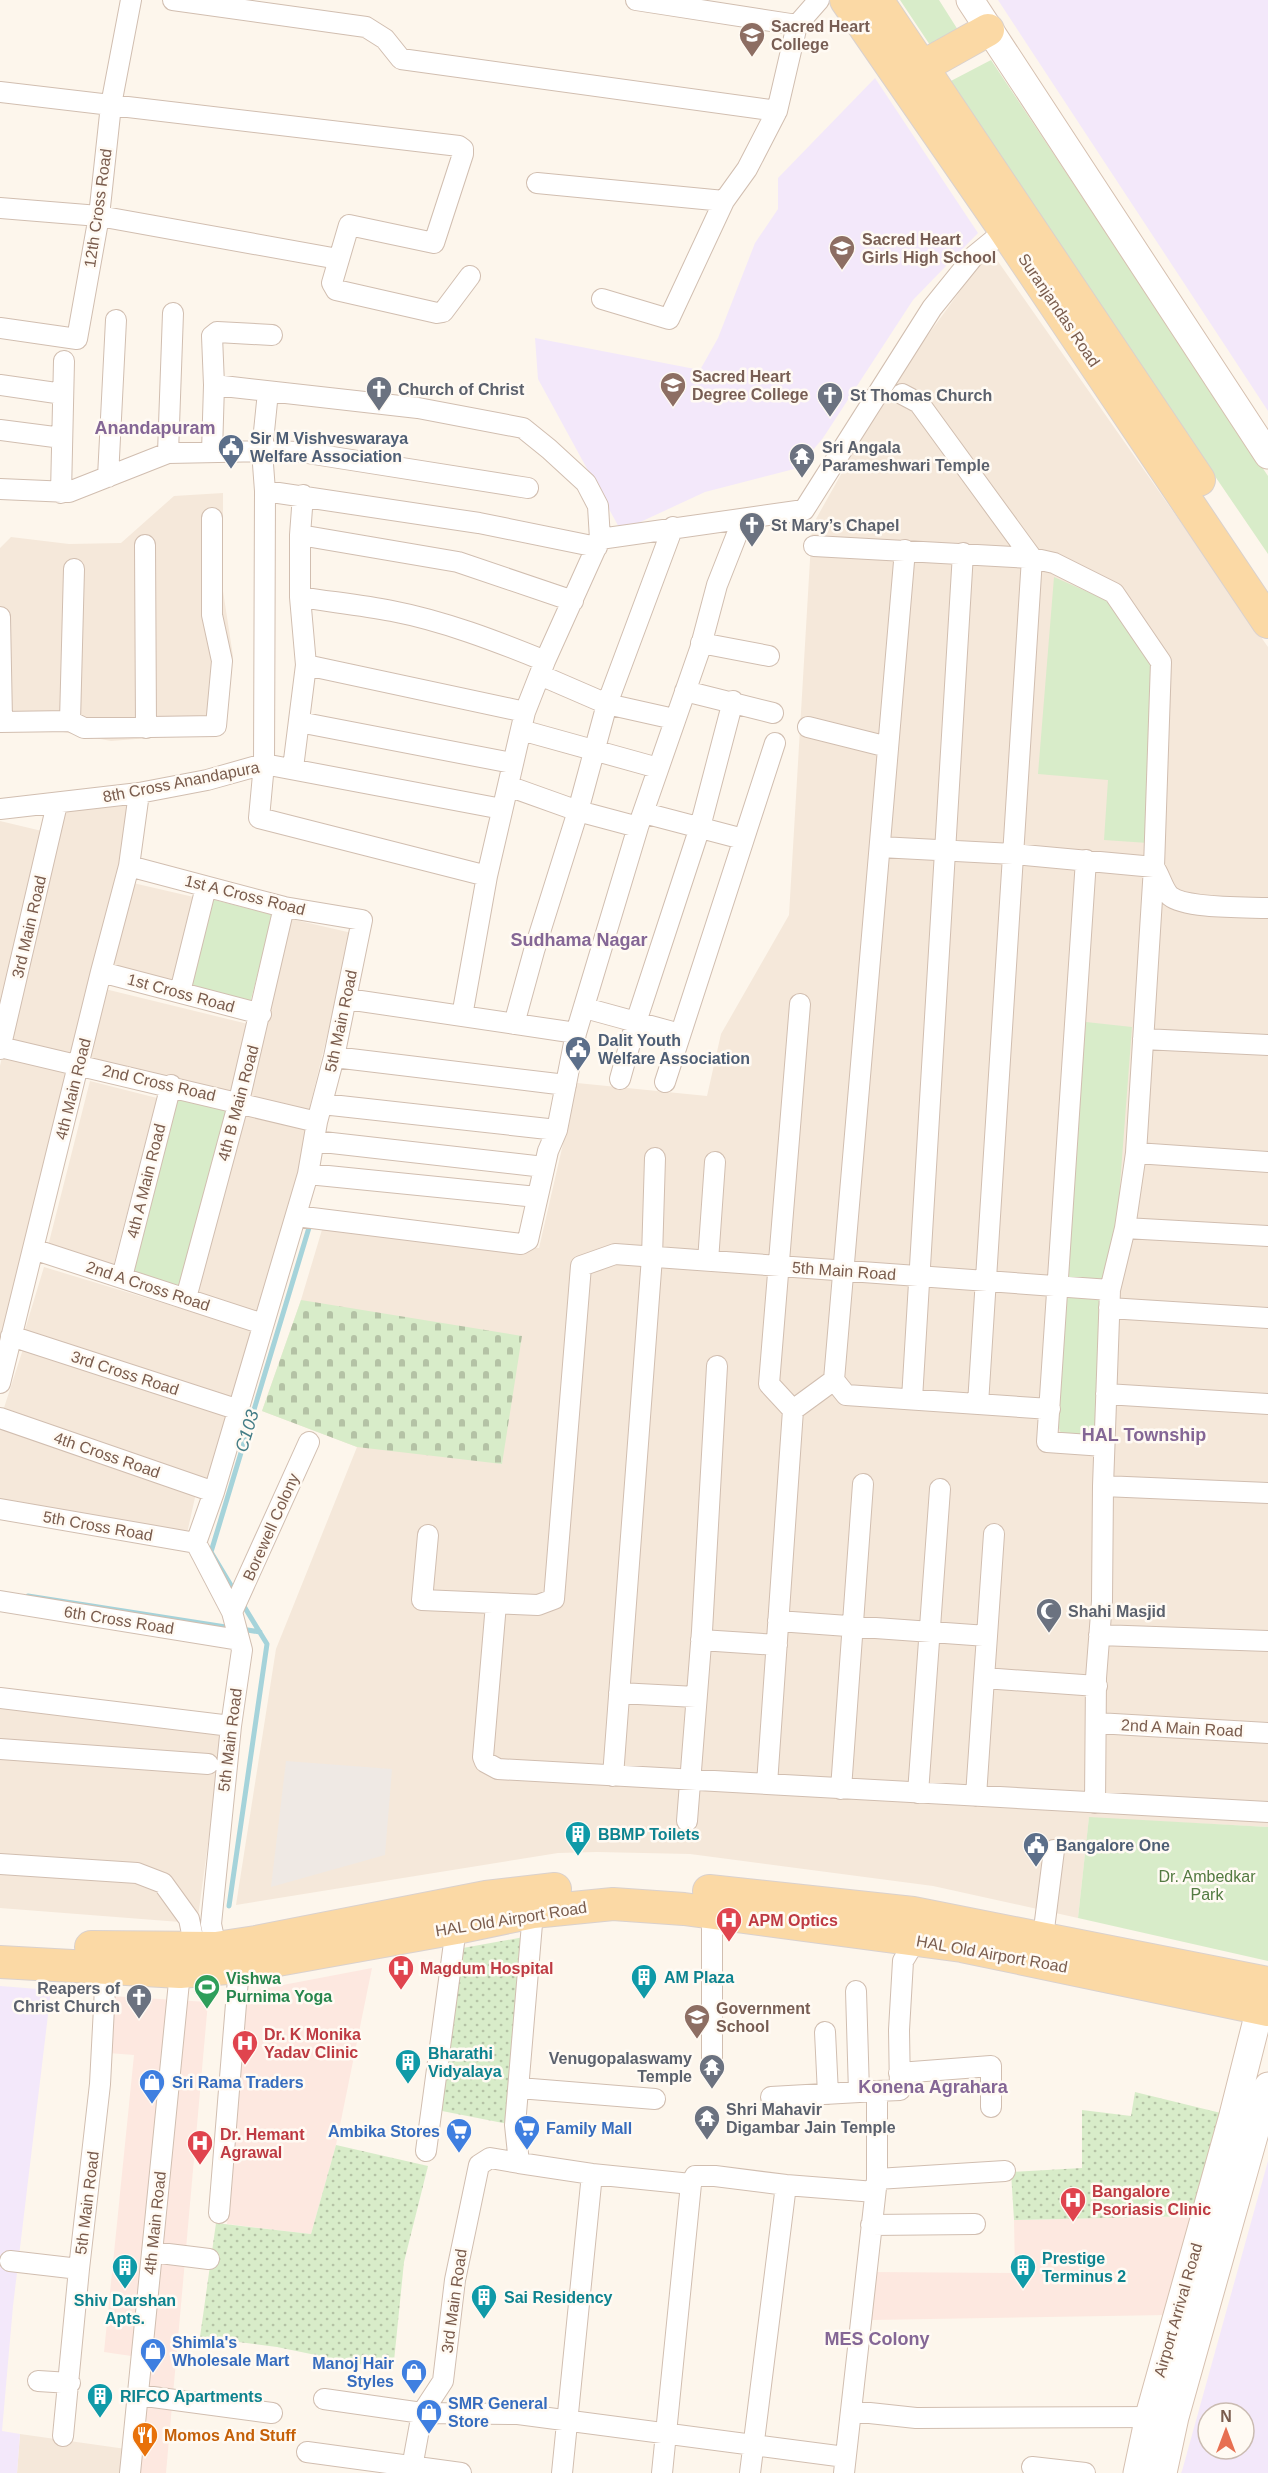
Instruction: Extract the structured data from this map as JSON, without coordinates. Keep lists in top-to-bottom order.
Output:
{
  "streets": {
    "main road": ["Suranjandas Road", "HAL Old Airport Road"],
    "street": [
      "12th Cross Road",
      "8th Cross Anandapura",
      "1st A Cross Road",
      "3rd Main Road",
      "1st Cross Road",
      "5th Main Road",
      "2nd Cross Road",
      "4th Main Road",
      "4th B Main Road",
      "4th A Main Road",
      "2nd A Cross Road",
      "3rd Cross Road",
      "4th Cross Road",
      "5th Cross Road",
      "Borewell Colony",
      "6th Cross Road",
      "2nd A Main Road",
      "Airport Arrival Road"
    ]
  },
  "crossings": [
    ["8th Cross Anandapura", "3rd Main Road"],
    ["8th Cross Anandapura", "4th Main Road"],
    ["1st A Cross Road", "5th Main Road"],
    ["1st A Cross Road", "4th Main Road"],
    ["1st A Cross Road", "4th B Main Road"],
    ["3rd Main Road", "2nd Cross Road"],
    ["1st Cross Road", "4th Main Road"],
    ["1st Cross Road", "4th B Main Road"],
    ["5th Main Road", "2nd Cross Road"],
    ["5th Main Road", "4th Main Road"],
    ["5th Main Road", "2nd A Cross Road"],
    ["5th Main Road", "3rd Cross Road"],
    ["5th Main Road", "4th Cross Road"],
    ["5th Main Road", "5th Cross Road"],
    ["5th Main Road", "Borewell Colony"],
    ["5th Main Road", "6th Cross Road"],
    ["5th Main Road", "HAL Old Airport Road"],
    ["2nd Cross Road", "4th Main Road"],
    ["2nd Cross Road", "4th B Main Road"],
    ["2nd Cross Road", "4th A Main Road"],
    ["4th Main Road", "2nd A Cross Road"],
    ["4th Main Road", "3rd Cross Road"],
    ["4th Main Road", "HAL Old Airport Road"],
    ["4th B Main Road", "2nd A Cross Road"],
    ["4th A Main Road", "2nd A Cross Road"],
    ["HAL Old Airport Road", "Airport Arrival Road"]
  ],
  "districts": [
    "Anandapuram",
    "Sudhama Nagar",
    "HAL Township",
    "Konena Agrahara",
    "MES Colony"
  ],
  "water": ["C103"],
  "parks": ["Dr. Ambedkar Park"],
  "places": {
    "school or university": [
      "Sacred Heart College",
      "Sacred Heart Girls High School",
      "Sacred Heart Degree College",
      "Government School"
    ],
    "church": [
      "Church of Christ",
      "St Thomas Church",
      "St Mary’s Chapel",
      "Reapers of Christ Church"
    ],
    "public building": ["Sir M Vishveswaraya Welfare Association", "Dalit Youth Welfare Association", "Bangalore One"],
    "temple": ["Sri Angala Parameshwari Temple", "Venugopalaswamy Temple", "Shri Mahavir Digambar Jain Temple"],
    "mosque": ["Shahi Masjid"],
    "building": [
      "BBMP Toilets",
      "AM Plaza",
      "Bharathi Vidyalaya",
      "Shiv Darshan Apts.",
      "Prestige Terminus 2",
      "Sai Residency",
      "RIFCO Apartments"
    ],
    "hospital": [
      "APM Optics",
      "Magdum Hospital",
      "Dr. K Monika Yadav Clinic",
      "Dr. Hemant Agrawal",
      "Bangalore Psoriasis Clinic"
    ],
    "sports": ["Vishwa Purnima Yoga"],
    "shop": [
      "Sri Rama Traders",
      "Shimla's Wholesale Mart",
      "Manoj Hair Styles",
      "SMR General Store"
    ],
    "supermarket": ["Family Mall", "Ambika Stores"],
    "restaurant": ["Momos And Stuff"]
  },
  "north": "top"
}
